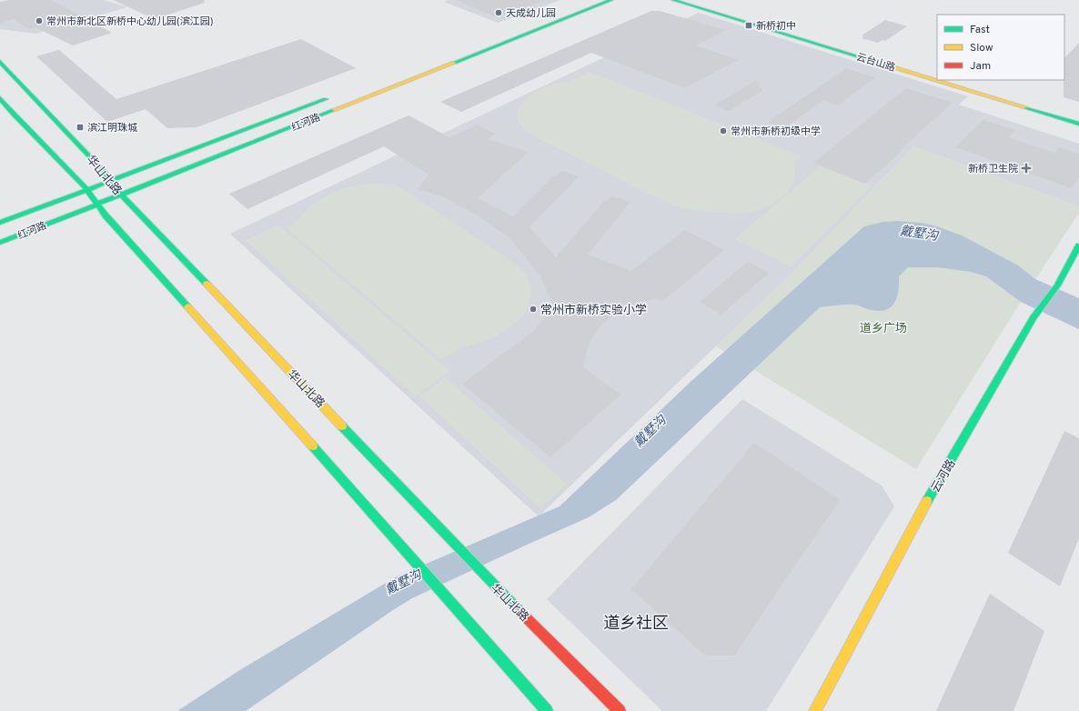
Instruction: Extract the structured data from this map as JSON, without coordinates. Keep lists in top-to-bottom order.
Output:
{
  "streets": {
    "street": [
      "云台山路",
      "红河路",
      "华山北路",
      "云河路"
    ]
  },
  "crossings": [
    ["红河路", "华山北路"]
  ],
  "districts": ["道乡社区"],
  "water": ["戴墅沟"],
  "parks": ["道乡广场"],
  "places": {
    "other": [
      "天成幼儿园",
      "常州市新北区新桥中心幼儿园(滨江园)",
      "常州市新桥初级中学",
      "常州市新桥实验小学"
    ],
    "transit": ["新桥初中", "滨江明珠城"],
    "health": ["新桥卫生院"]
  },
  "legend": ["Fast", "Slow", "Jam"]
}
